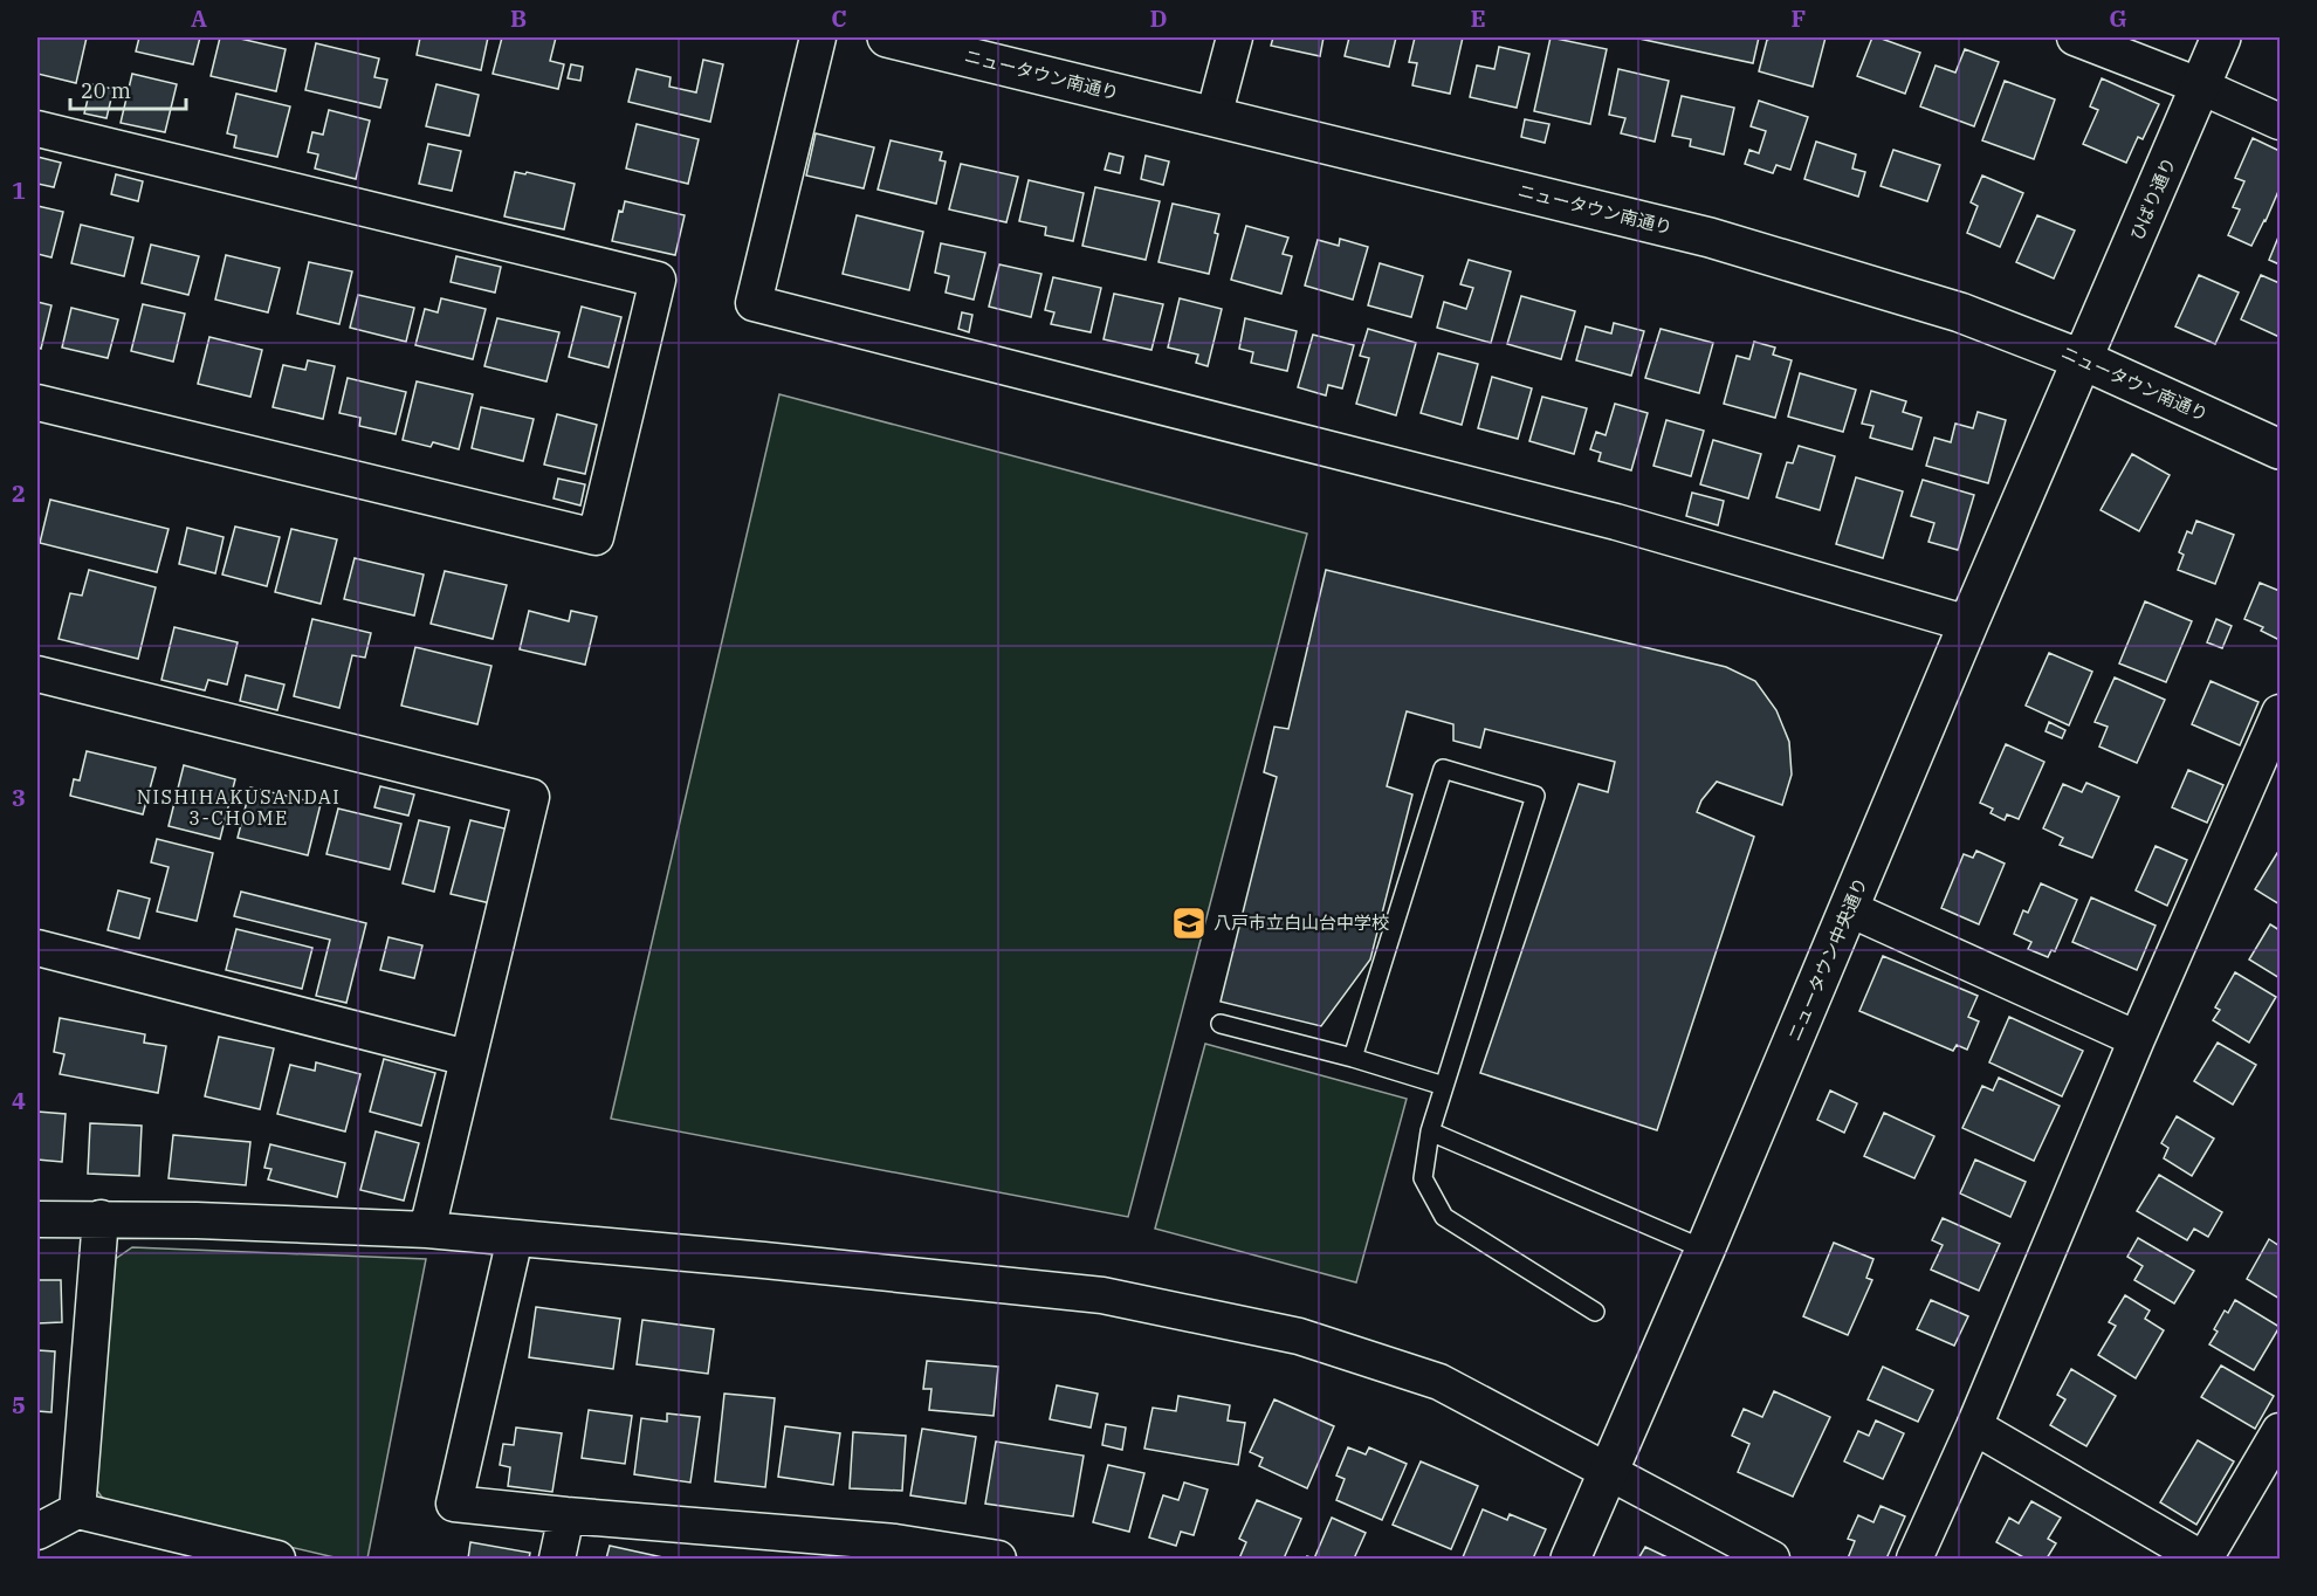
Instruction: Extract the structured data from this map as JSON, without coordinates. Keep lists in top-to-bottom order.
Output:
{
  "streets": {
    "street": ["ニュータウン南通り", "ひばり通り", "ニュータウン中央通り"]
  },
  "crossings": [
    ["ニュータウン南通り", "ひばり通り"],
    ["ニュータウン南通り", "ニュータウン中央通り"],
    ["ひばり通り", "ニュータウン中央通り"]
  ],
  "districts": ["NISHIHAKUSANDAI 3-CHOME"],
  "places": {
    "school or university": ["八戸市立白山台中学校"]
  },
  "scale_bar": "20 m",
  "grid": {
    "columns": [
      "A",
      "B",
      "C",
      "D",
      "E",
      "F",
      "G"
    ],
    "rows": [
      "1",
      "2",
      "3",
      "4",
      "5"
    ]
  }
}
